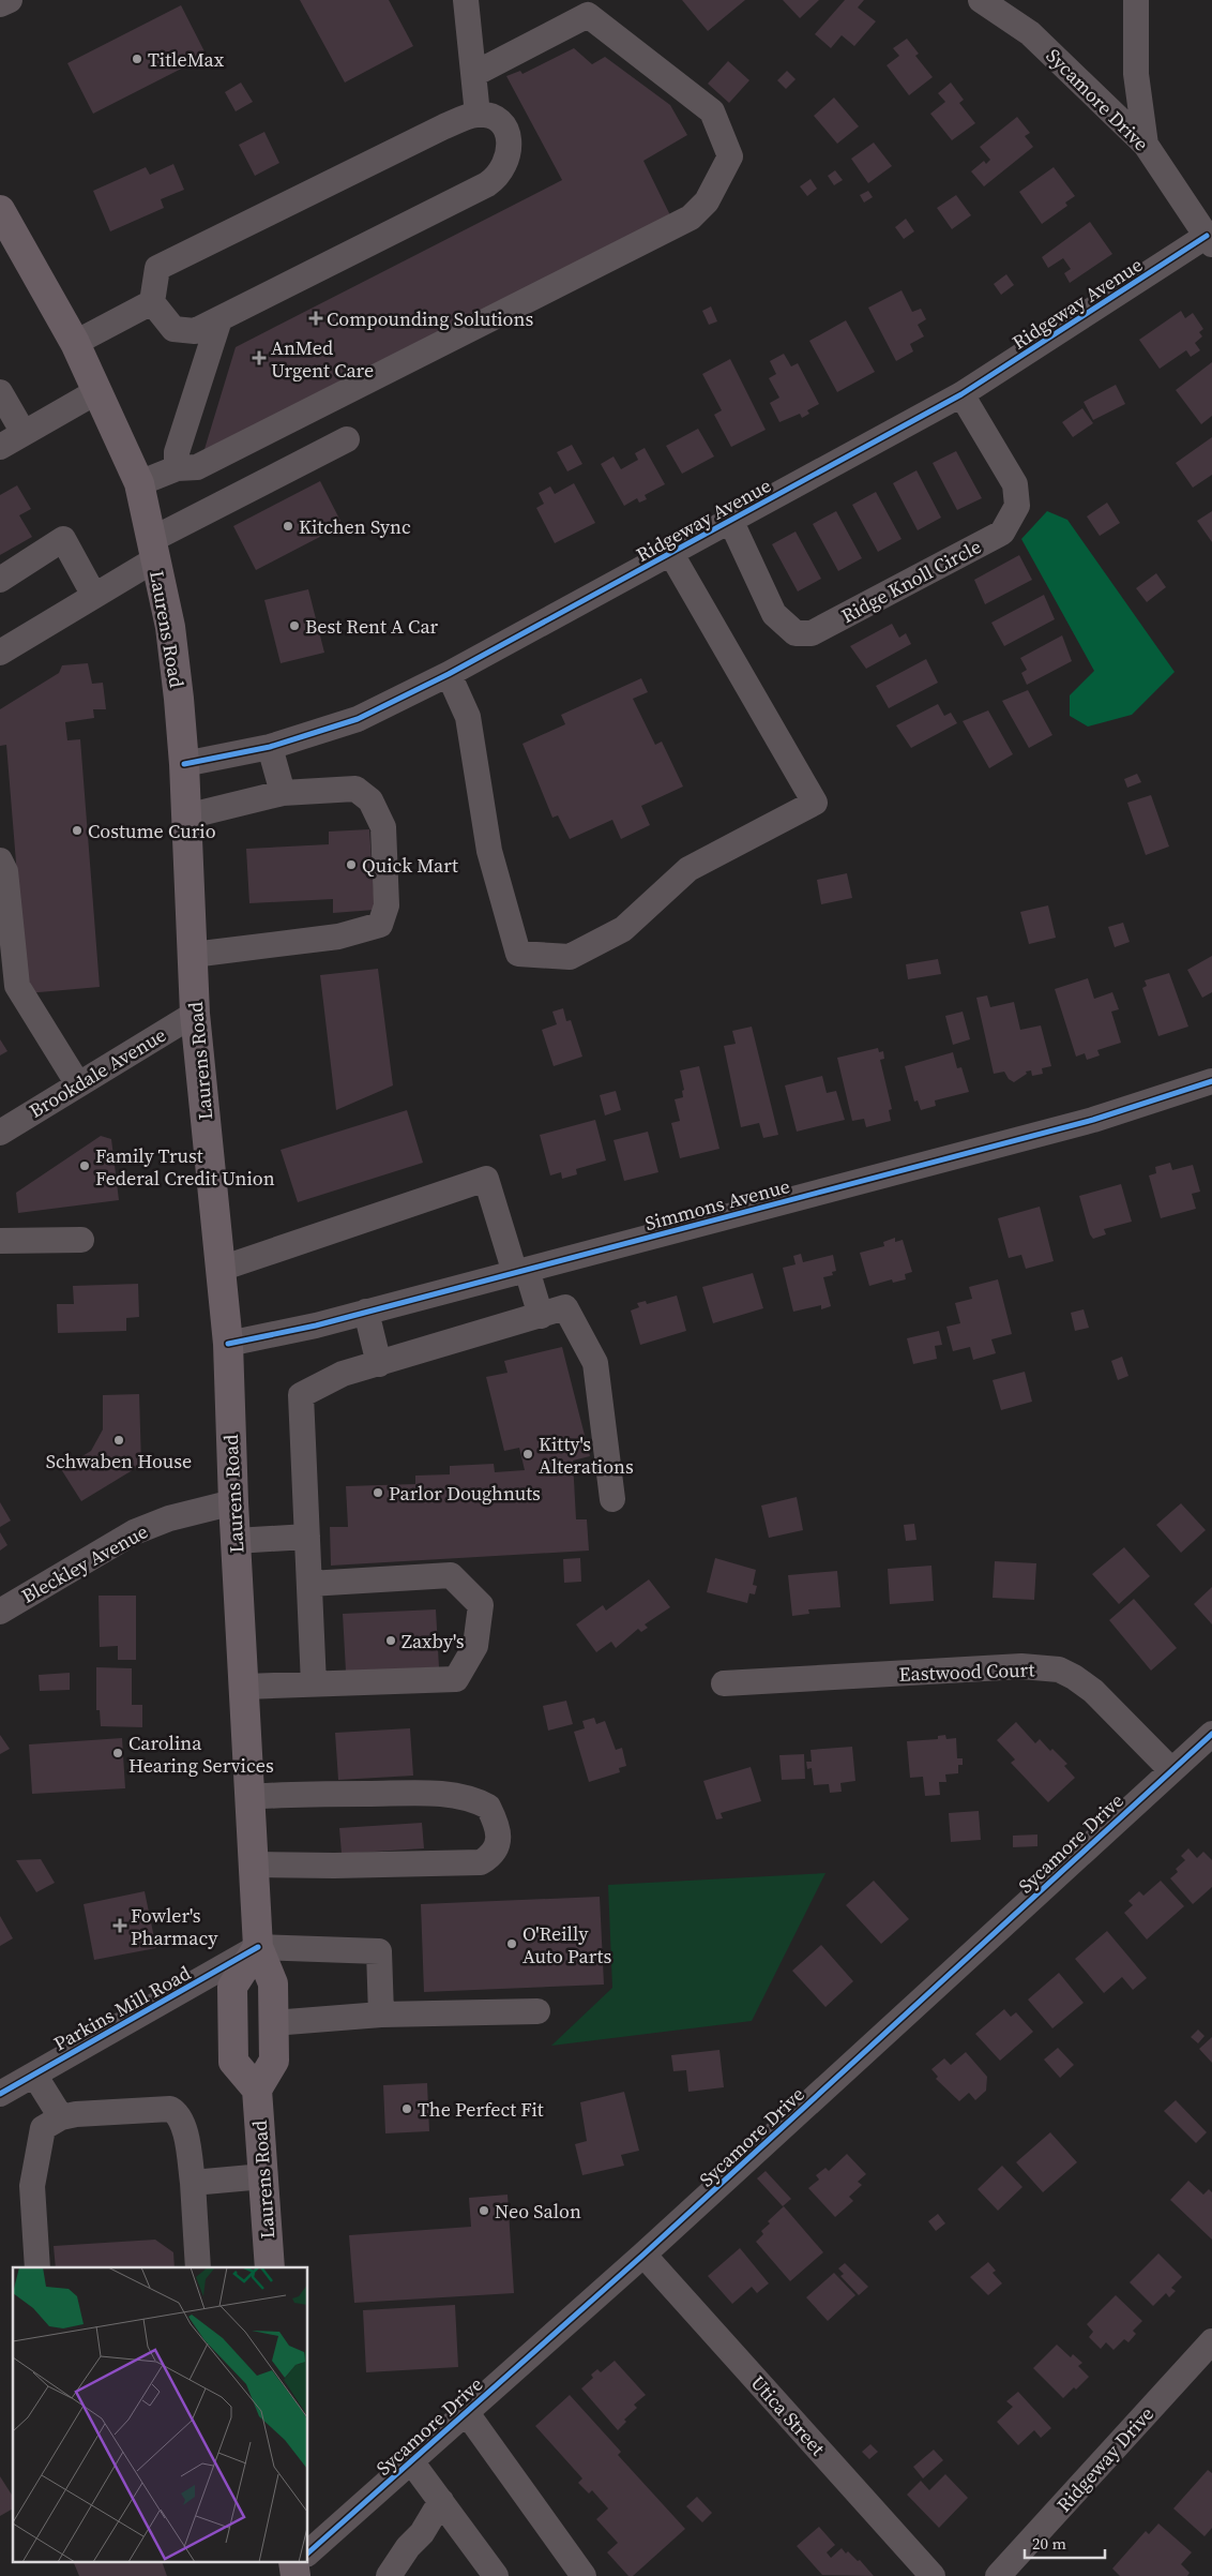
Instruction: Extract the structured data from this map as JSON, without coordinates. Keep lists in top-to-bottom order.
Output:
{
  "streets": {
    "main road": ["Laurens Road"],
    "street": [
      "Sycamore Drive",
      "Ridgeway Avenue",
      "Ridge Knoll Circle",
      "Brookdale Avenue",
      "Simmons Avenue",
      "Bleckley Avenue",
      "Eastwood Court",
      "Parkins Mill Road",
      "Utica Street",
      "Ridgeway Drive"
    ]
  },
  "crossings": [
    ["Sycamore Drive", "Ridgeway Avenue"],
    ["Sycamore Drive", "Eastwood Court"],
    ["Sycamore Drive", "Utica Street"],
    ["Ridgeway Avenue", "Ridge Knoll Circle"],
    ["Ridgeway Avenue", "Laurens Road"],
    ["Laurens Road", "Brookdale Avenue"],
    ["Laurens Road", "Simmons Avenue"],
    ["Laurens Road", "Bleckley Avenue"],
    ["Laurens Road", "Parkins Mill Road"]
  ],
  "places": {
    "other": [
      "TitleMax",
      "Kitchen Sync",
      "Best Rent A Car",
      "Costume Curio",
      "Quick Mart",
      "Family Trust Federal Credit Union",
      "Schwaben House",
      "Kitty's Alterations",
      "Parlor Doughnuts",
      "Zaxby's",
      "Carolina Hearing Services",
      "O'Reilly Auto Parts",
      "The Perfect Fit",
      "Neo Salon"
    ],
    "health": ["Compounding Solutions", "AnMed Urgent Care", "Fowler's Pharmacy"]
  },
  "scale_bar": "20 m"
}
